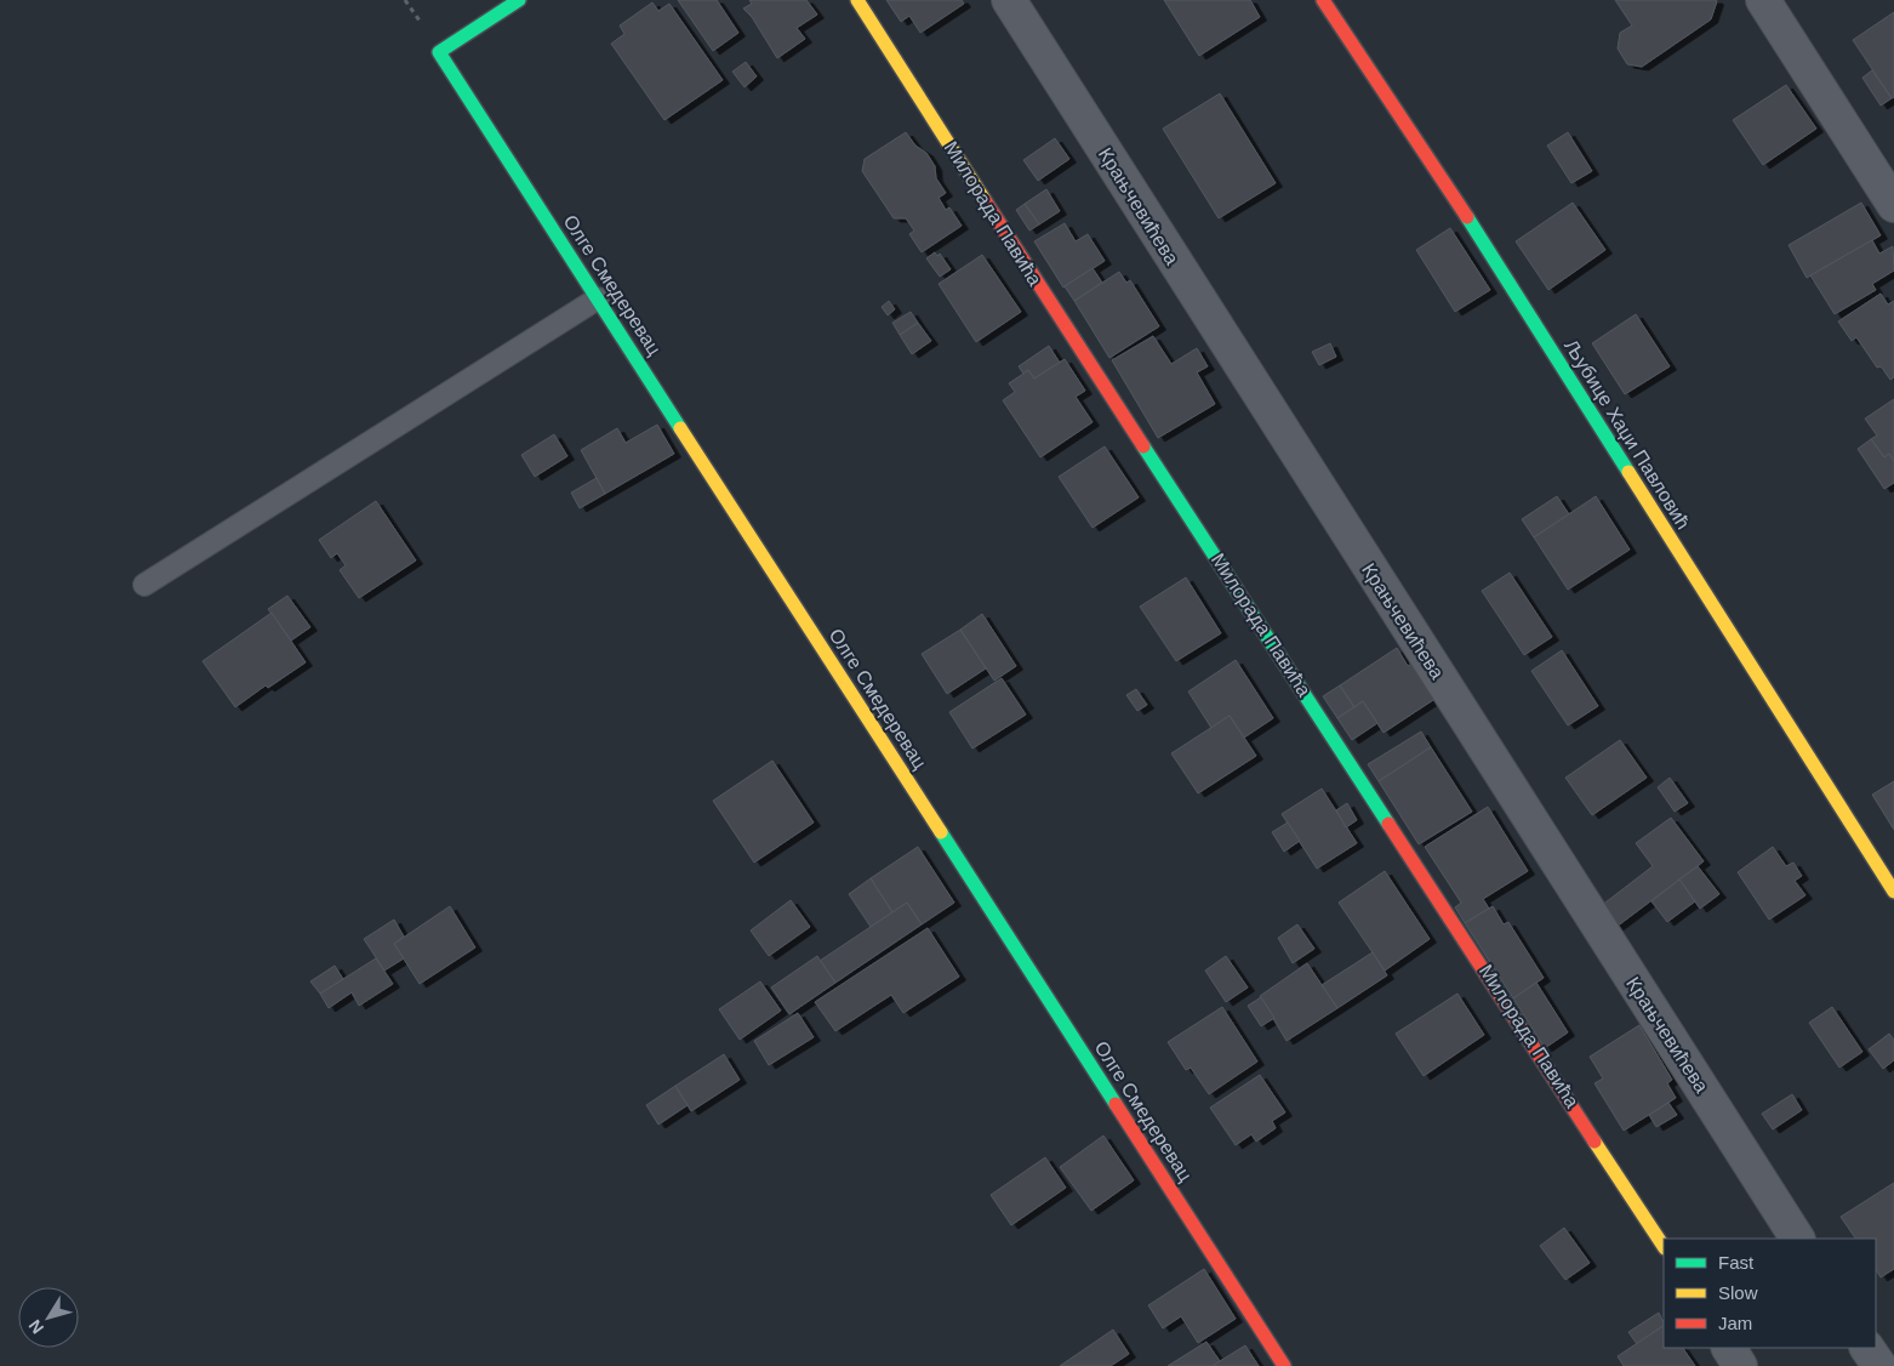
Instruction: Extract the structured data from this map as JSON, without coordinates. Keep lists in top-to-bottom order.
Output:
{
  "streets": {
    "street": [
      "Крањчевићева",
      "Милорада Павића",
      "Олге Смедеревац",
      "Љубице Хаџи Павловић"
    ]
  },
  "legend": ["Fast", "Slow", "Jam"],
  "north": "bottom left"
}
